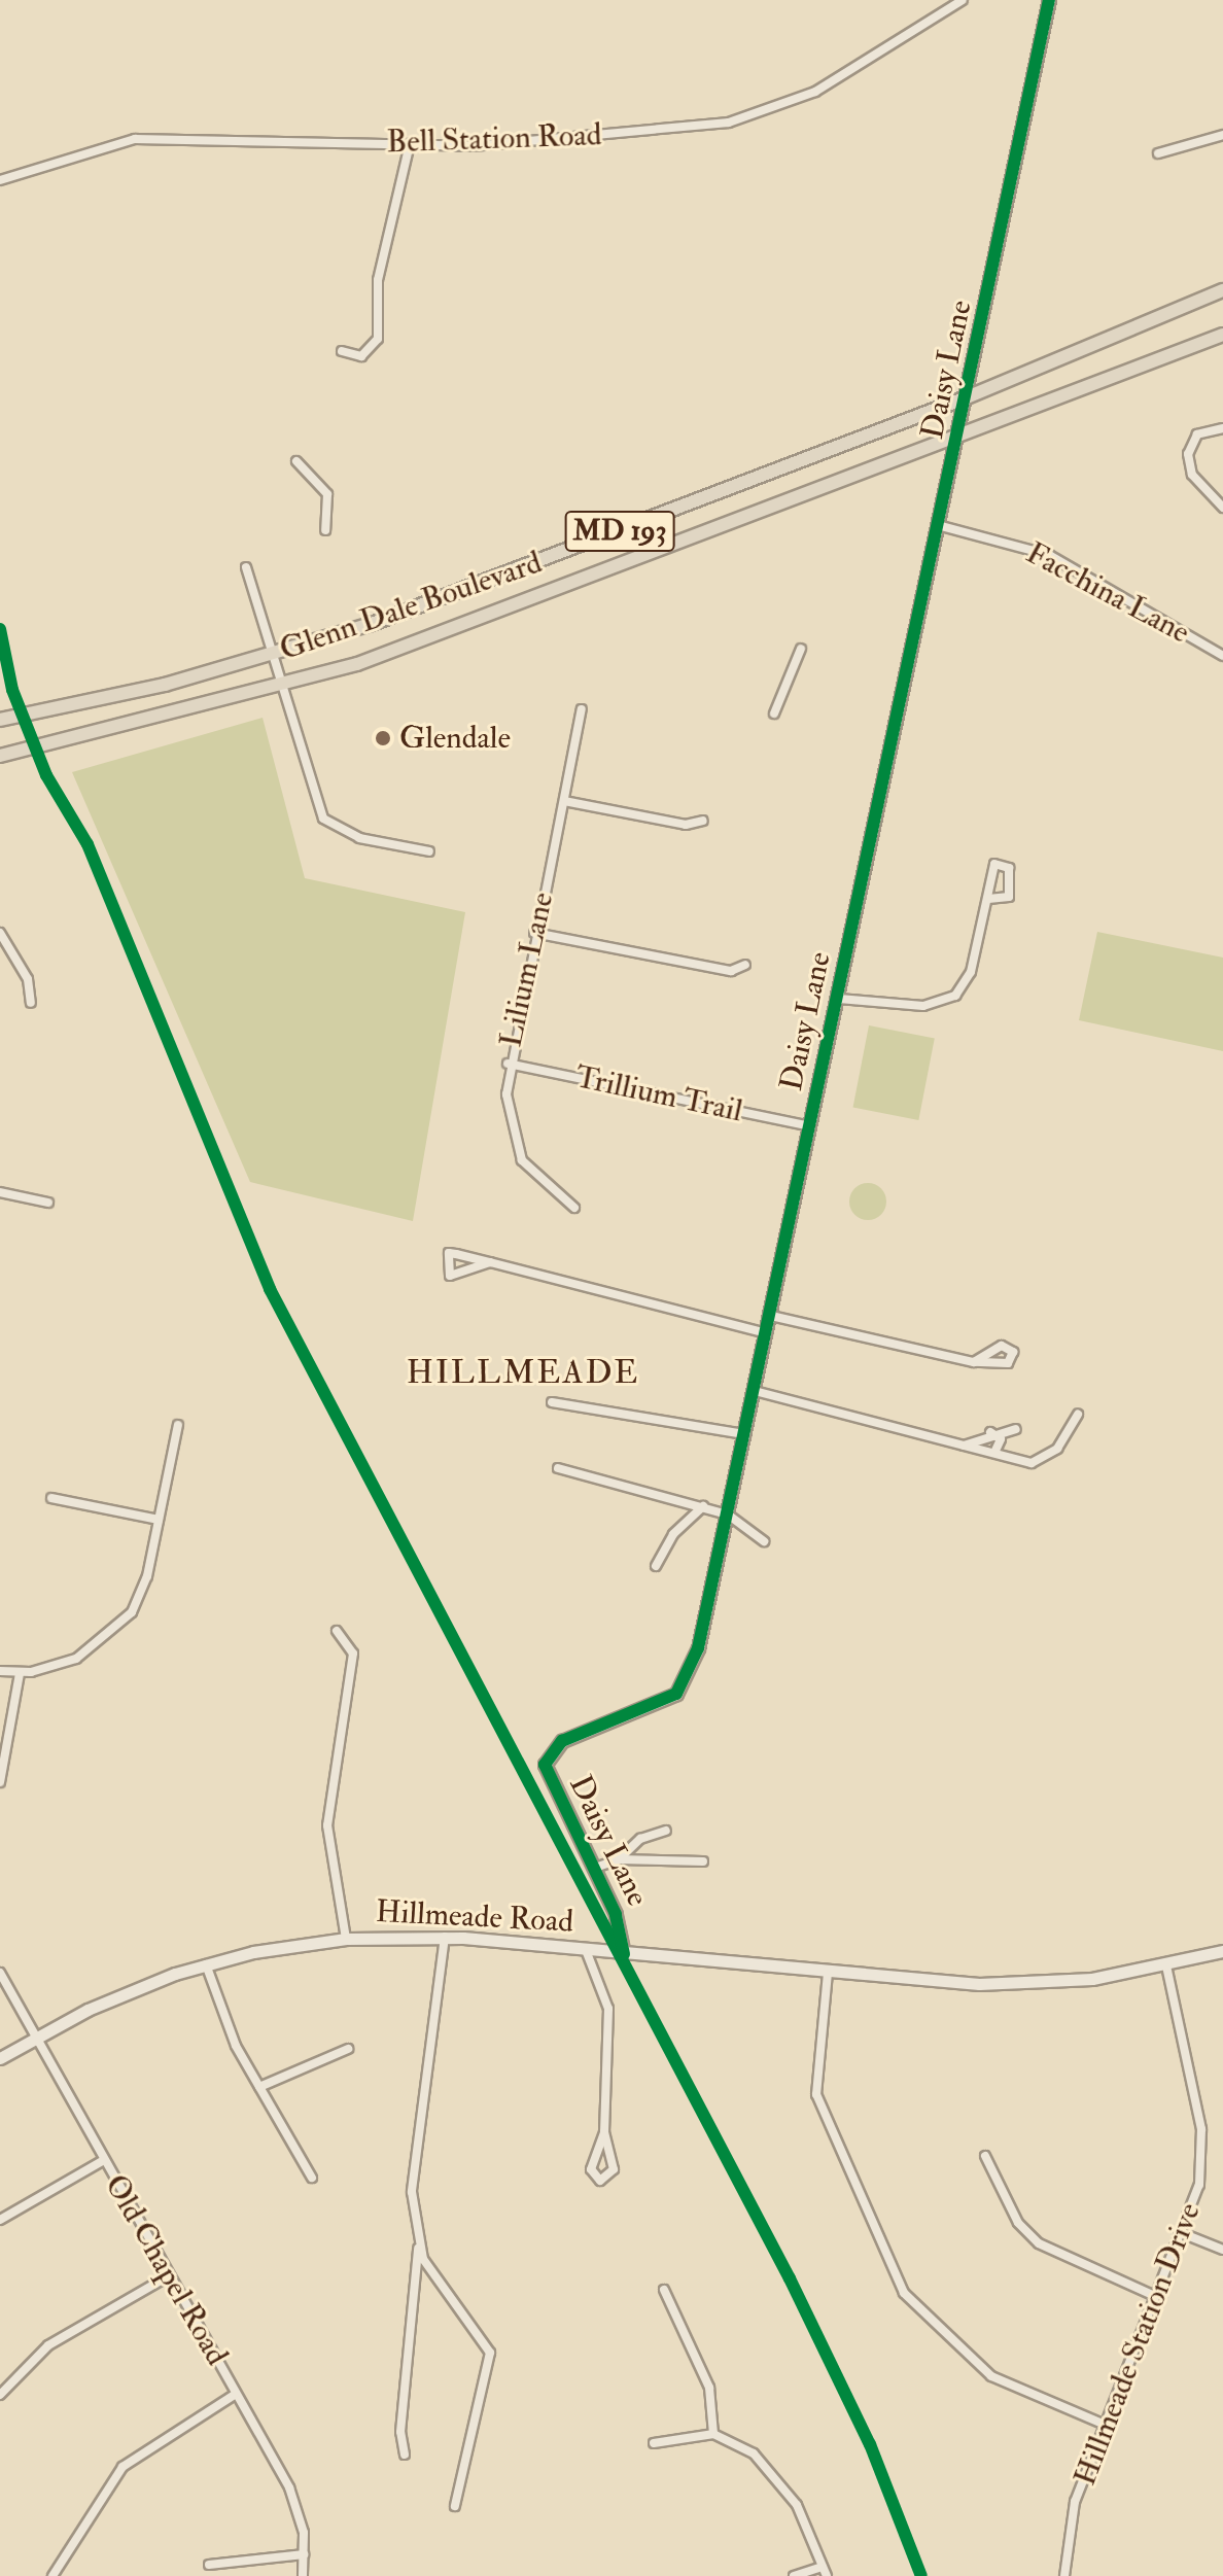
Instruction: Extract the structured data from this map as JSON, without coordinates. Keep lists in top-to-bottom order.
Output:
{
  "streets": {
    "main road": ["MD 193", "Glenn Dale Boulevard"],
    "street": [
      "Bell Station Road",
      "Daisy Lane",
      "Facchina Lane",
      "Lilium Lane",
      "Trillium Trail",
      "Hillmeade Road",
      "Old Chapel Road",
      "Hillmeade Station Drive"
    ]
  },
  "crossings": [
    ["Daisy Lane", "Facchina Lane"],
    ["Daisy Lane", "Glenn Dale Boulevard"],
    ["Daisy Lane", "Trillium Trail"],
    ["Daisy Lane", "Hillmeade Road"],
    ["Lilium Lane", "Trillium Trail"],
    ["Hillmeade Road", "Old Chapel Road"],
    ["Hillmeade Road", "Hillmeade Station Drive"]
  ],
  "districts": ["HILLMEADE"],
  "places": ["Glendale"]
}
